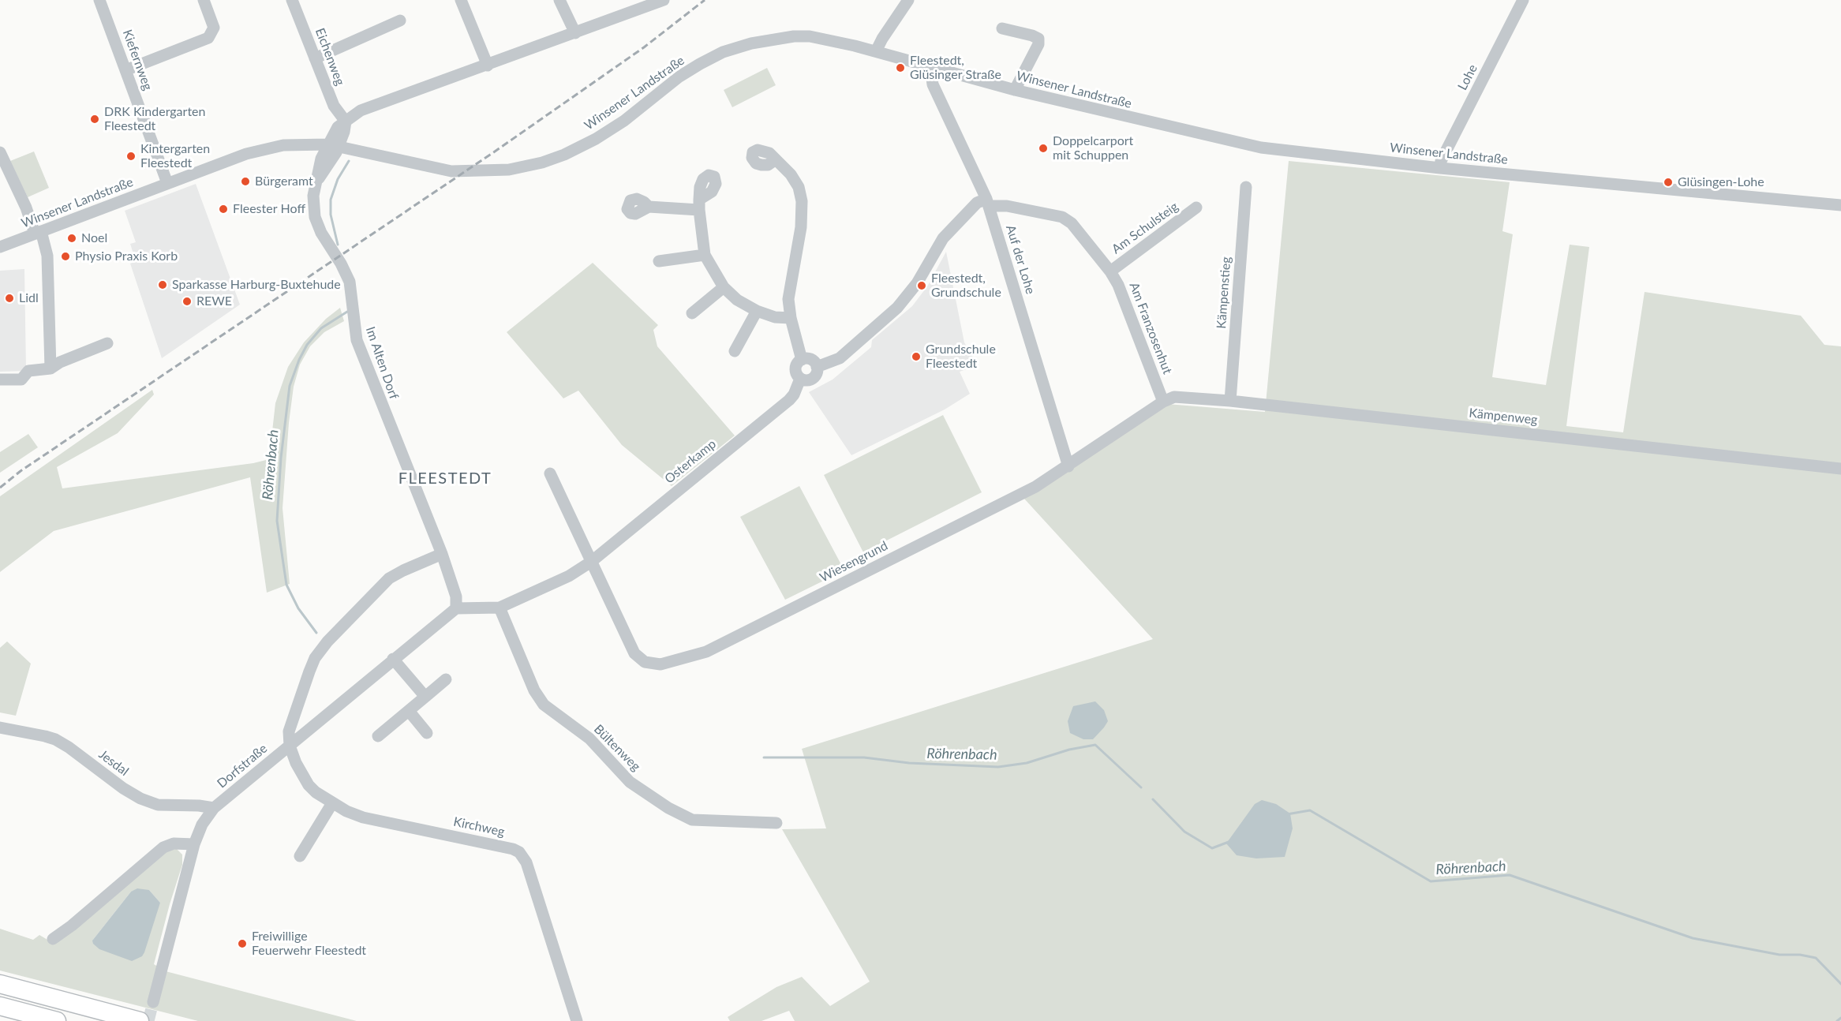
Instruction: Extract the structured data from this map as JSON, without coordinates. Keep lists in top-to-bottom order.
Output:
{
  "streets": {
    "street": [
      "Eichenweg",
      "Kiefernweg",
      "Lohe",
      "Winsener Landstraße",
      "Am Schulsteig",
      "Auf der Lohe",
      "Kämpenstieg",
      "Am Franzosenhut",
      "Im Alten Dorf",
      "Kämpenweg",
      "Osterkamp",
      "Wiesengrund",
      "Bültenweg",
      "Jesdal",
      "Dorfstraße",
      "Kirchweg"
    ]
  },
  "crossings": [
    ["Kiefernweg", "Winsener Landstraße"],
    ["Lohe", "Winsener Landstraße"],
    ["Winsener Landstraße", "Auf der Lohe"],
    ["Winsener Landstraße", "Im Alten Dorf"],
    ["Am Schulsteig", "Am Franzosenhut"],
    ["Auf der Lohe", "Am Franzosenhut"],
    ["Auf der Lohe", "Wiesengrund"],
    ["Kämpenstieg", "Kämpenweg"],
    ["Am Franzosenhut", "Kämpenweg"],
    ["Am Franzosenhut", "Wiesengrund"],
    ["Im Alten Dorf", "Osterkamp"],
    ["Im Alten Dorf", "Dorfstraße"],
    ["Kämpenweg", "Wiesengrund"],
    ["Osterkamp", "Wiesengrund"],
    ["Osterkamp", "Bültenweg"],
    ["Osterkamp", "Dorfstraße"],
    ["Jesdal", "Dorfstraße"],
    ["Dorfstraße", "Kirchweg"]
  ],
  "districts": ["FLEESTEDT"],
  "water": ["Röhrenbach"],
  "places": [
    "Fleestedt, Glüsinger Straße",
    "DRK Kindergarten Fleestedt",
    "Doppelcarport mit Schuppen",
    "Kintergarten Fleestedt",
    "Bürgeramt",
    "Glüsingen-Lohe",
    "Fleester Hoff",
    "Noel",
    "Physio Praxis Korb",
    "Sparkasse Harburg-Buxtehude",
    "Fleestedt, Grundschule",
    "Lidl",
    "REWE",
    "Grundschule Fleestedt",
    "Freiwillige Feuerwehr Fleestedt"
  ]
}
